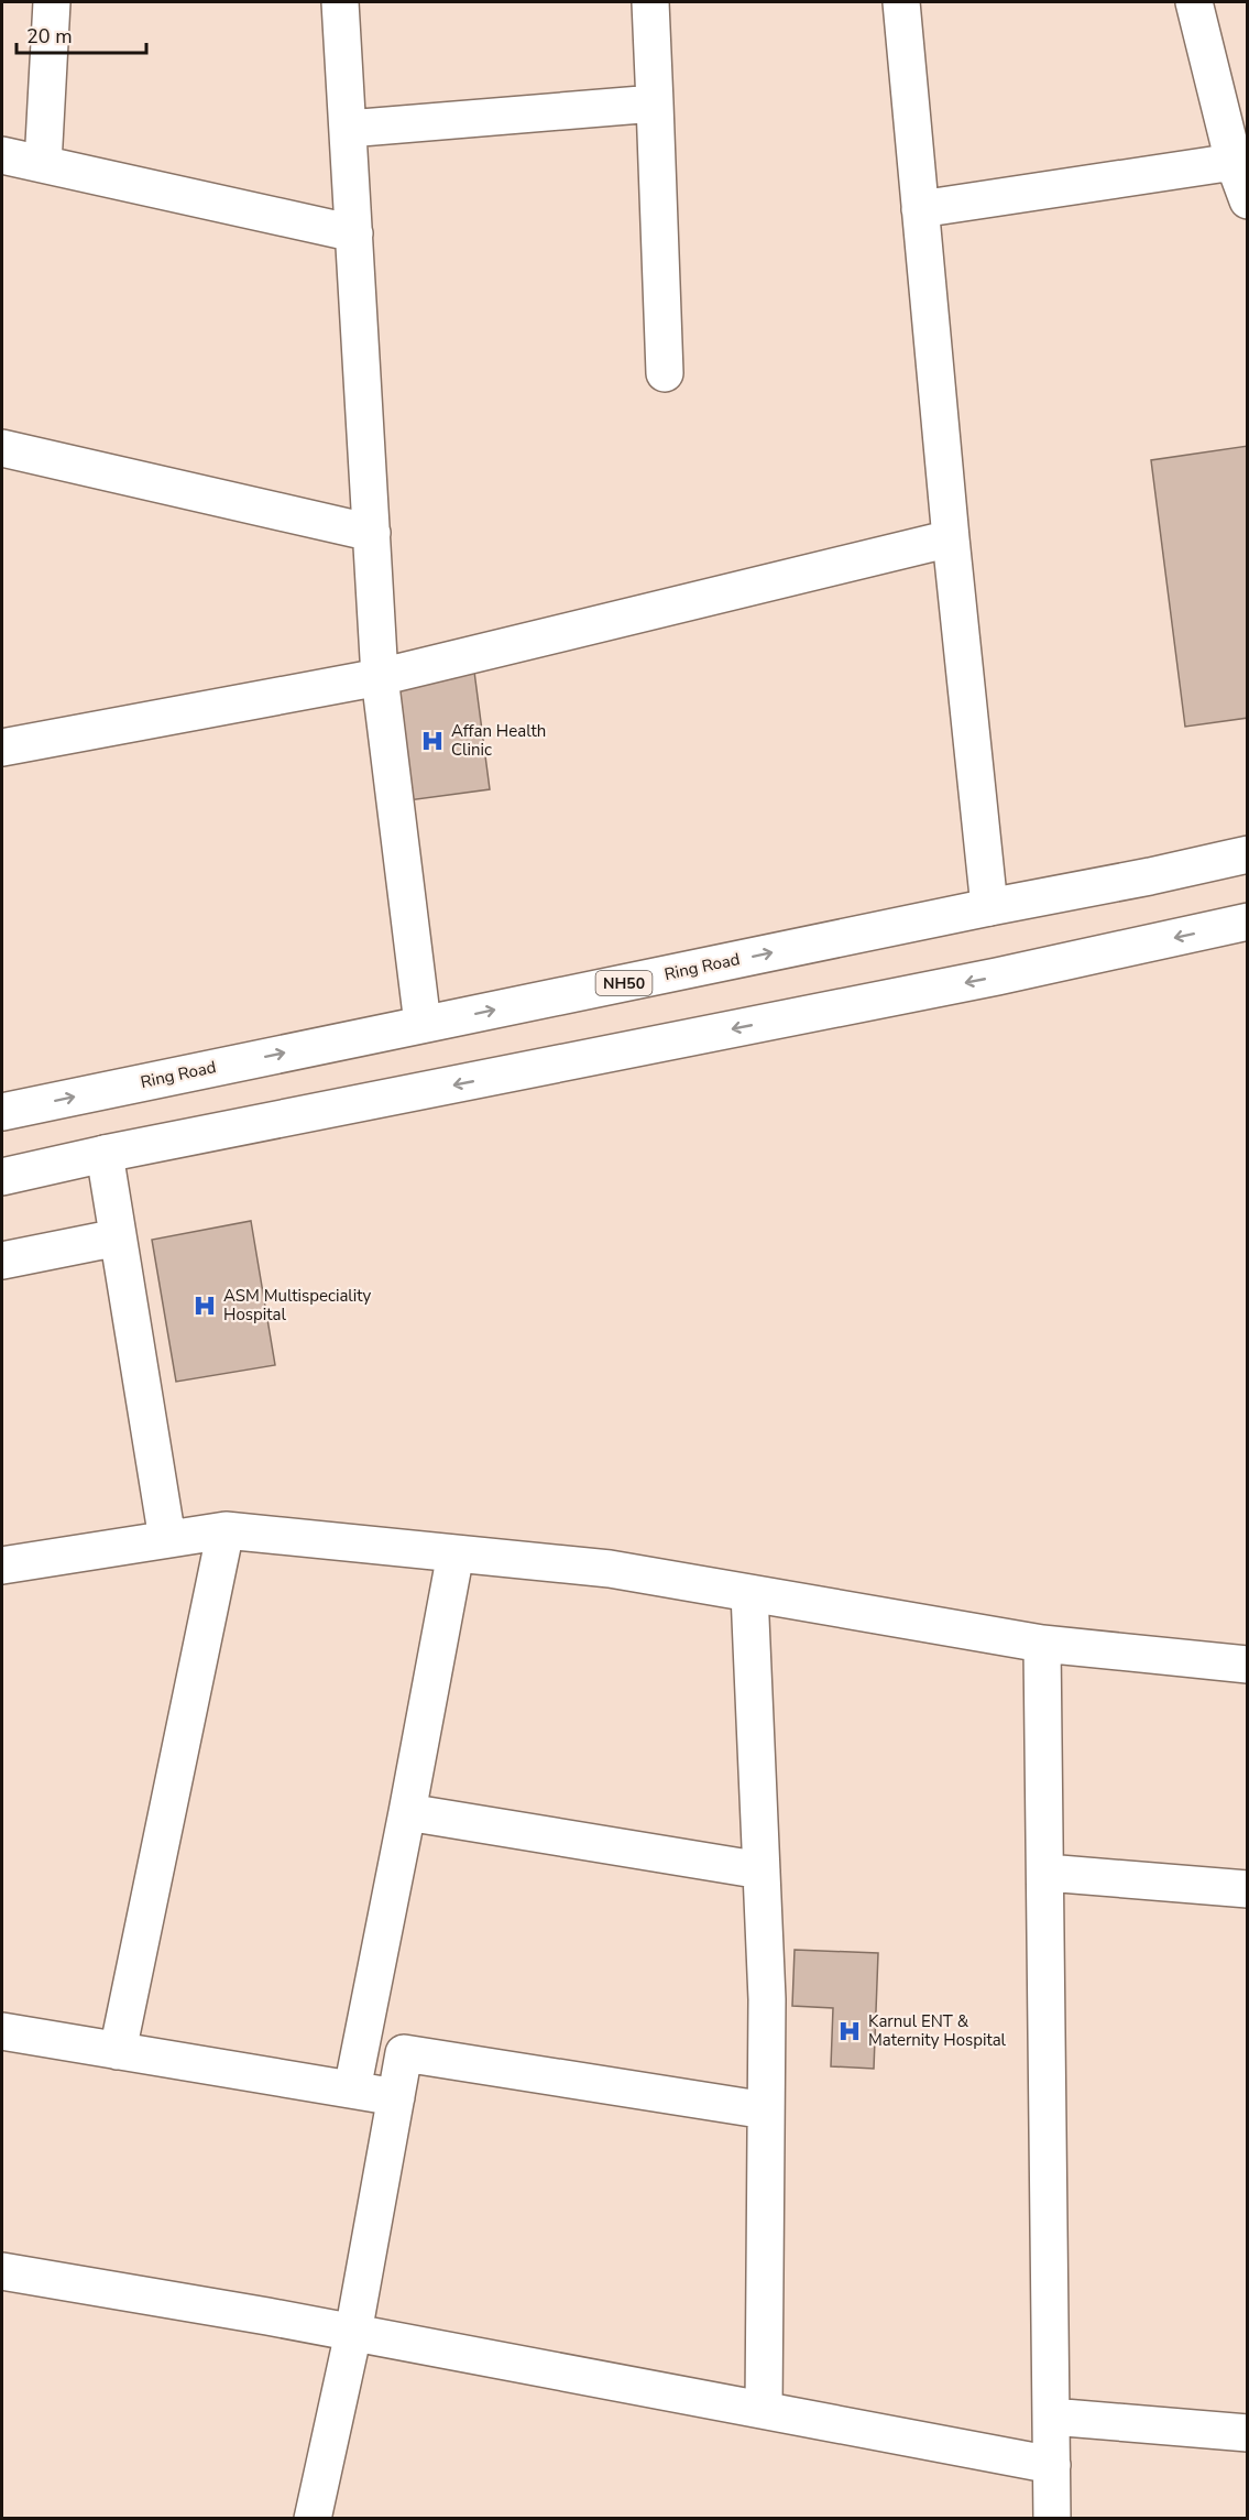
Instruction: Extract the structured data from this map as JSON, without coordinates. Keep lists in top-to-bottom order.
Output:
{
  "streets": {
    "main road": ["Ring Road", "NH50"]
  },
  "places": {
    "hospital": ["Affan Health Clinic", "ASM Multispeciality Hospital", "Karnul ENT & Maternity Hospital"]
  },
  "scale_bar": "20 m"
}
